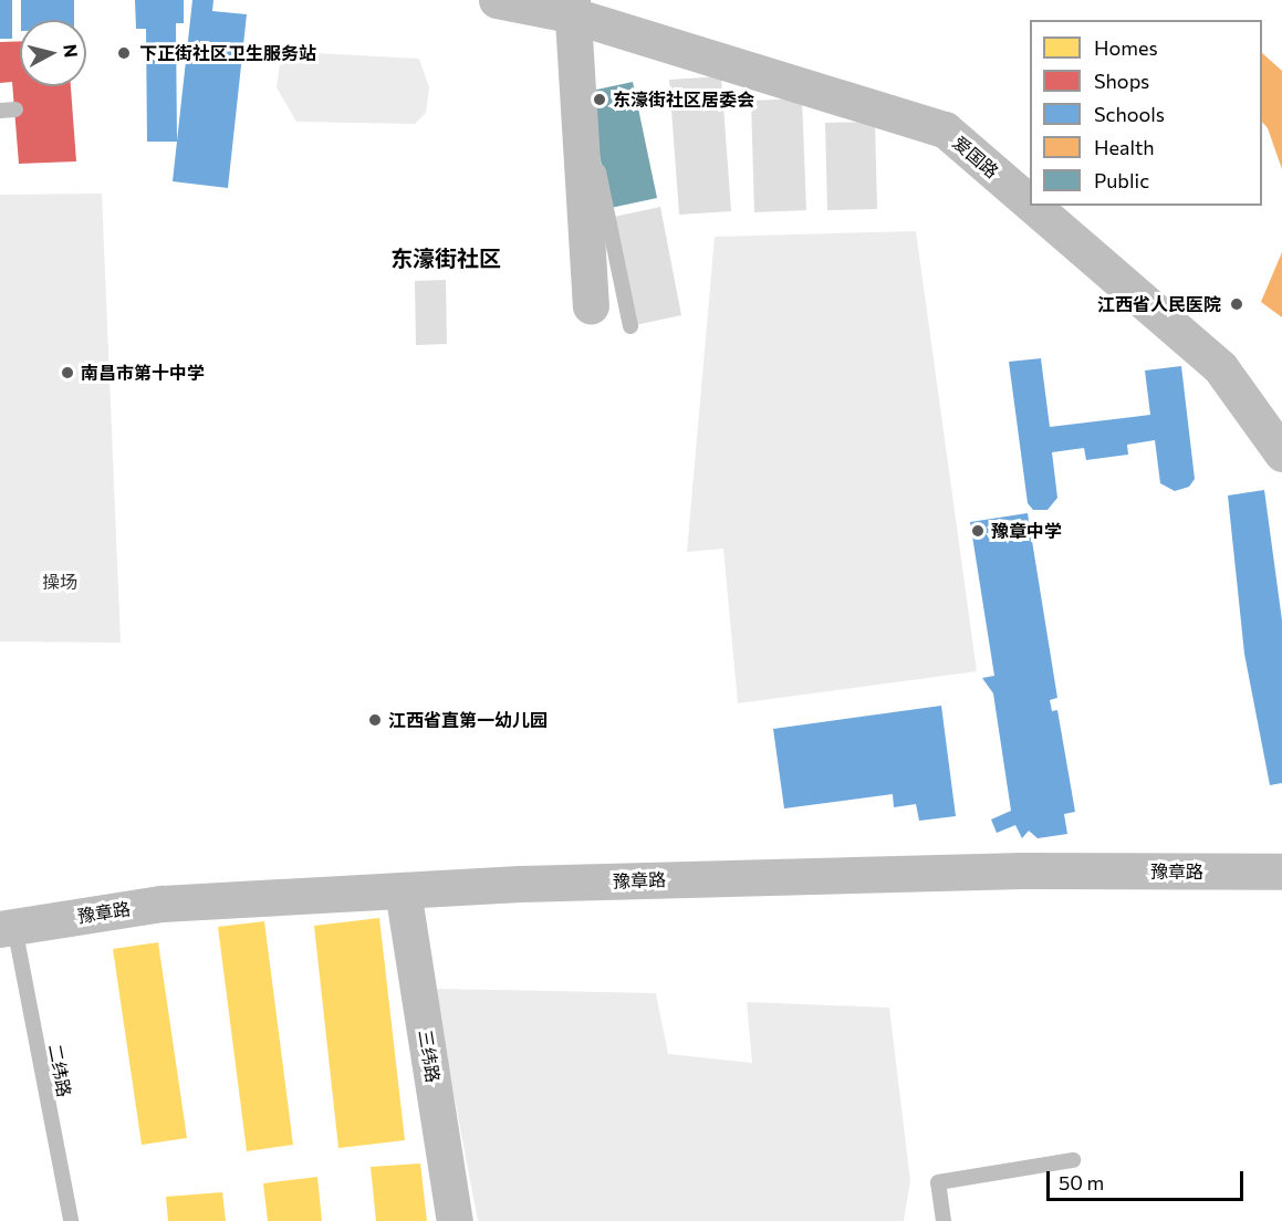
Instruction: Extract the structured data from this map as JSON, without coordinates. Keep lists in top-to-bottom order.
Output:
{
  "streets": {
    "street": ["爱国路", "豫章路", "三纬路"],
    "lane": ["二纬路"]
  },
  "crossings": [
    ["豫章路", "三纬路"],
    ["豫章路", "二纬路"]
  ],
  "districts": ["东濠街社区"],
  "parks": ["操场"],
  "places": [
    "下正街社区卫生服务站",
    "东濠街社区居委会",
    "江西省人民医院",
    "南昌市第十中学",
    "豫章中学",
    "江西省直第一幼儿园"
  ],
  "legend": [
    "Homes",
    "Shops",
    "Schools",
    "Health",
    "Public"
  ],
  "scale_bar": "50 m",
  "north": "right"
}
